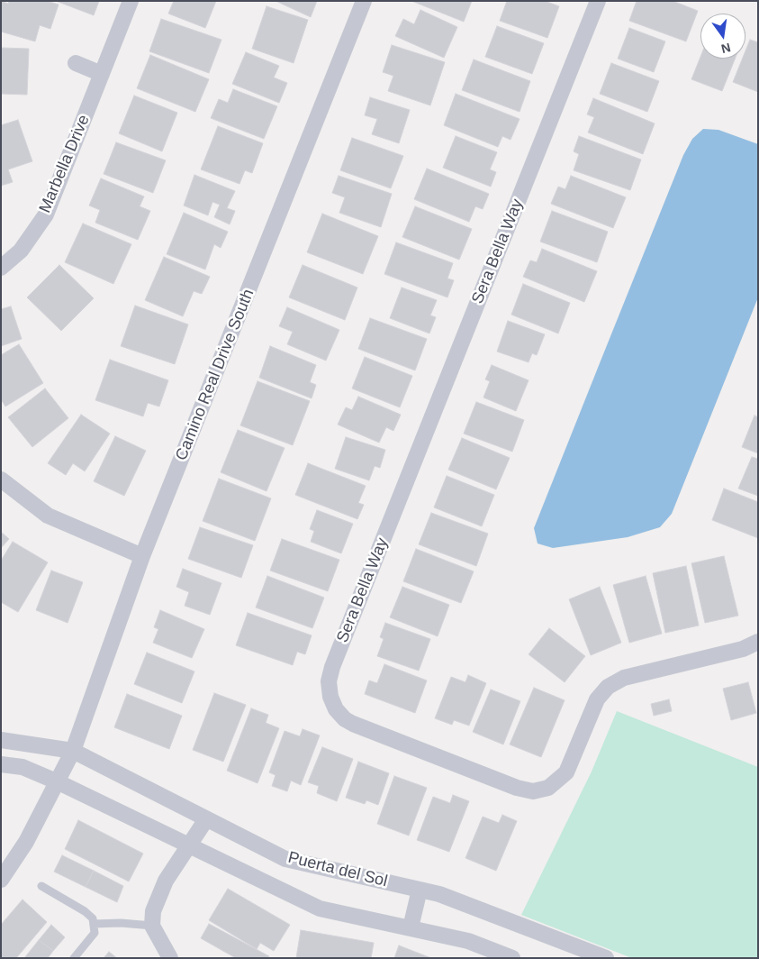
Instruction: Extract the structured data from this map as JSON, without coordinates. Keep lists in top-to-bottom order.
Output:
{
  "streets": {
    "street": [
      "Marbella Drive",
      "Sera Bella Way",
      "Camino Real Drive South",
      "Puerta del Sol"
    ]
  },
  "crossings": [
    ["Camino Real Drive South", "Puerta del Sol"]
  ],
  "north": "bottom"
}
